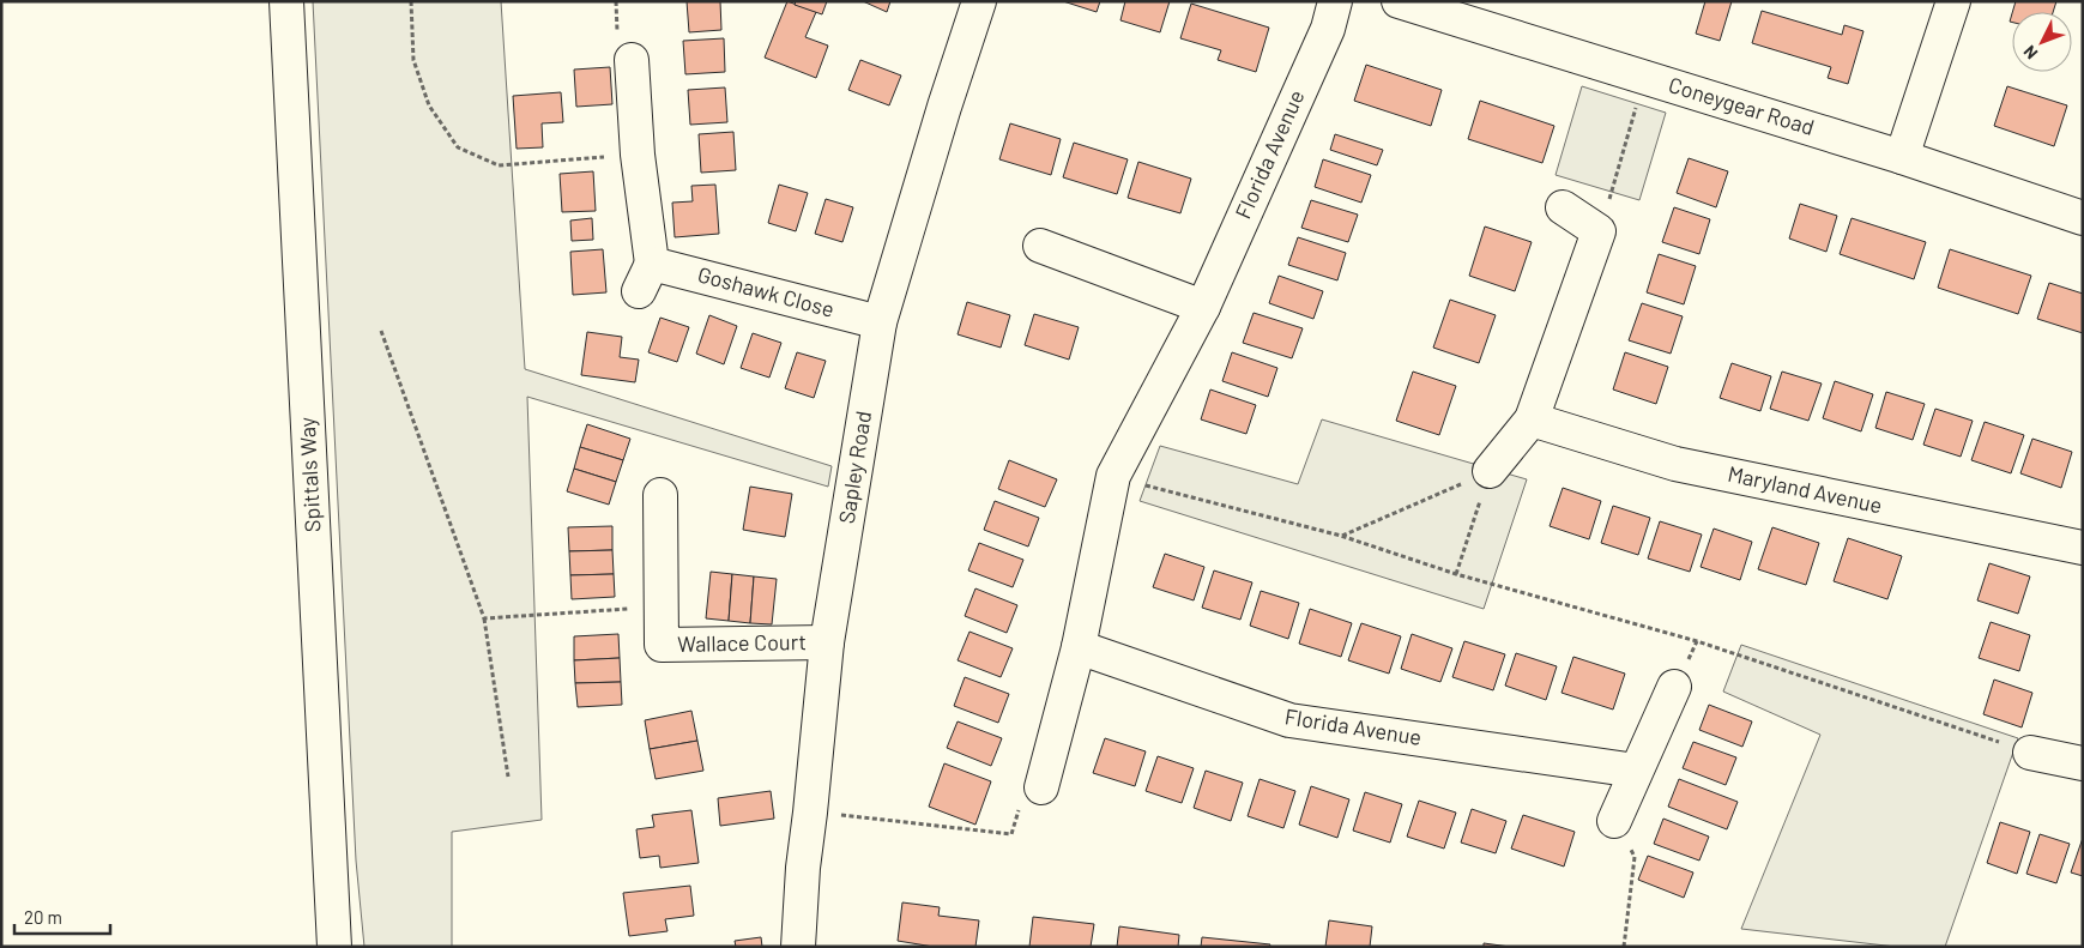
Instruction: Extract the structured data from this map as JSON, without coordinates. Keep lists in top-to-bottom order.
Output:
{
  "streets": {
    "main road": [
      "Coneygear Road",
      "Florida Avenue",
      "Goshawk Close",
      "Sapley Road",
      "Spittals Way",
      "Maryland Avenue",
      "Wallace Court"
    ]
  },
  "crossings": [
    ["Goshawk Close", "Sapley Road"],
    ["Sapley Road", "Wallace Court"]
  ],
  "scale_bar": "20 m",
  "north": "bottom left"
}
